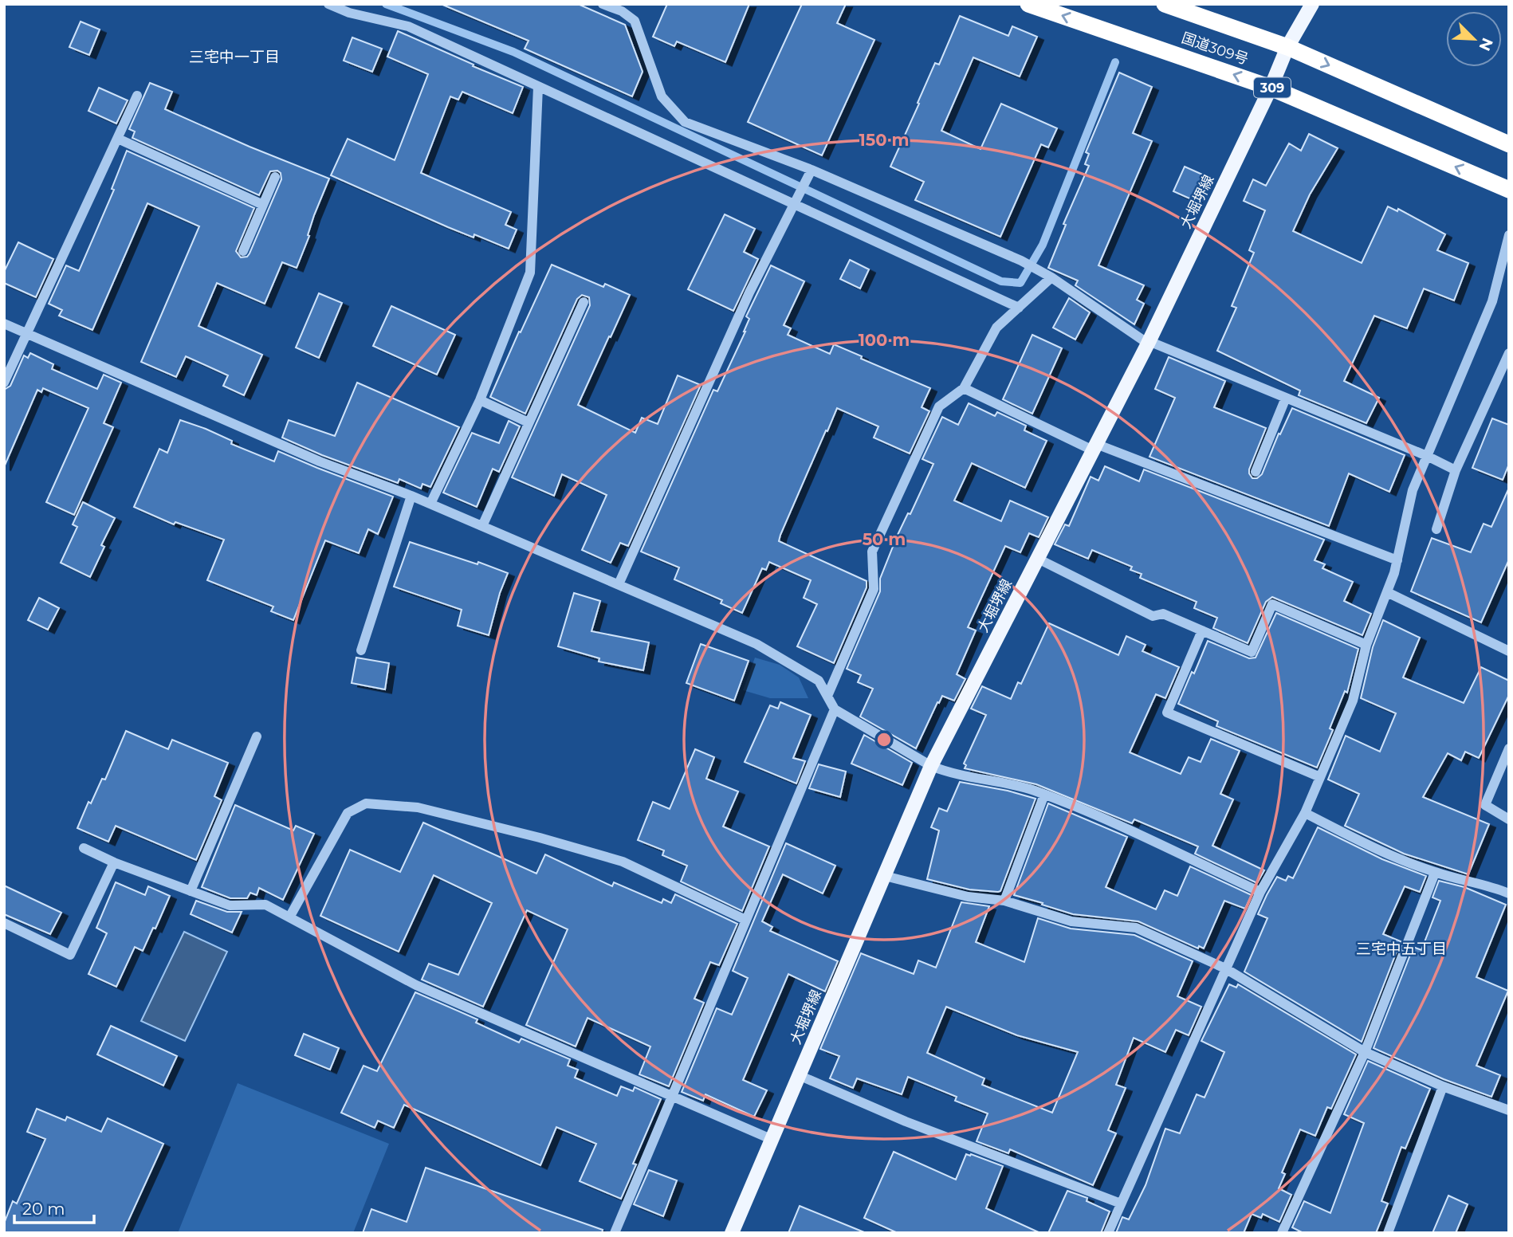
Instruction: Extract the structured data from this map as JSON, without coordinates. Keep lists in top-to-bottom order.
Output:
{
  "streets": {
    "highway": ["国道309号", "309"],
    "main road": ["大堀堺線"]
  },
  "crossings": [
    ["国道309号", "大堀堺線"]
  ],
  "districts": ["三宅中一丁目", "三宅中五丁目"],
  "scale_bar": "20 m",
  "north": "bottom right",
  "rings": ["150 m", "100 m", "50 m"]
}
